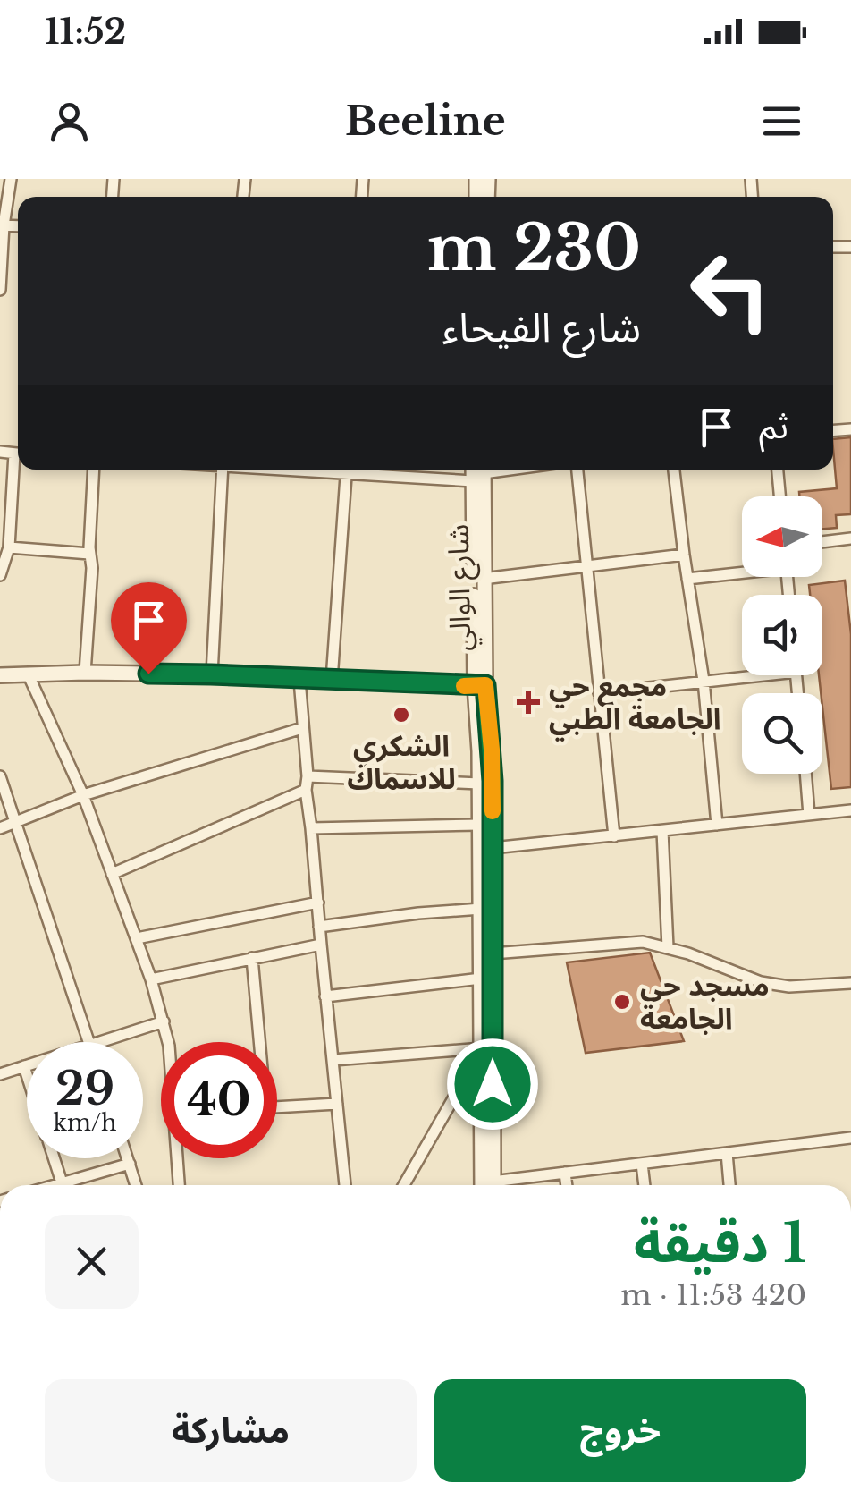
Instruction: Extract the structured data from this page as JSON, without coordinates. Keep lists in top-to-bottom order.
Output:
{
  "streets": {
    "street": ["شارع الوالي"]
  },
  "places": {
    "health": ["مجمع حي الجامعة الطبي"],
    "other": ["الشكري للاسماك", "مسجد حي الجامعة"]
  },
  "north": "left",
  "page": {
    "status": "11:52",
    "header": "Beeline",
    "turn": ["230 m", "شارع الفيحاء"],
    "then": "ثم",
    "speed": "29 km/h",
    "limit": "40",
    "heading": ["1 دقيقة", "420 m · 11:53"],
    "buttons": ["خروج", "مشاركة"]
  }
}
